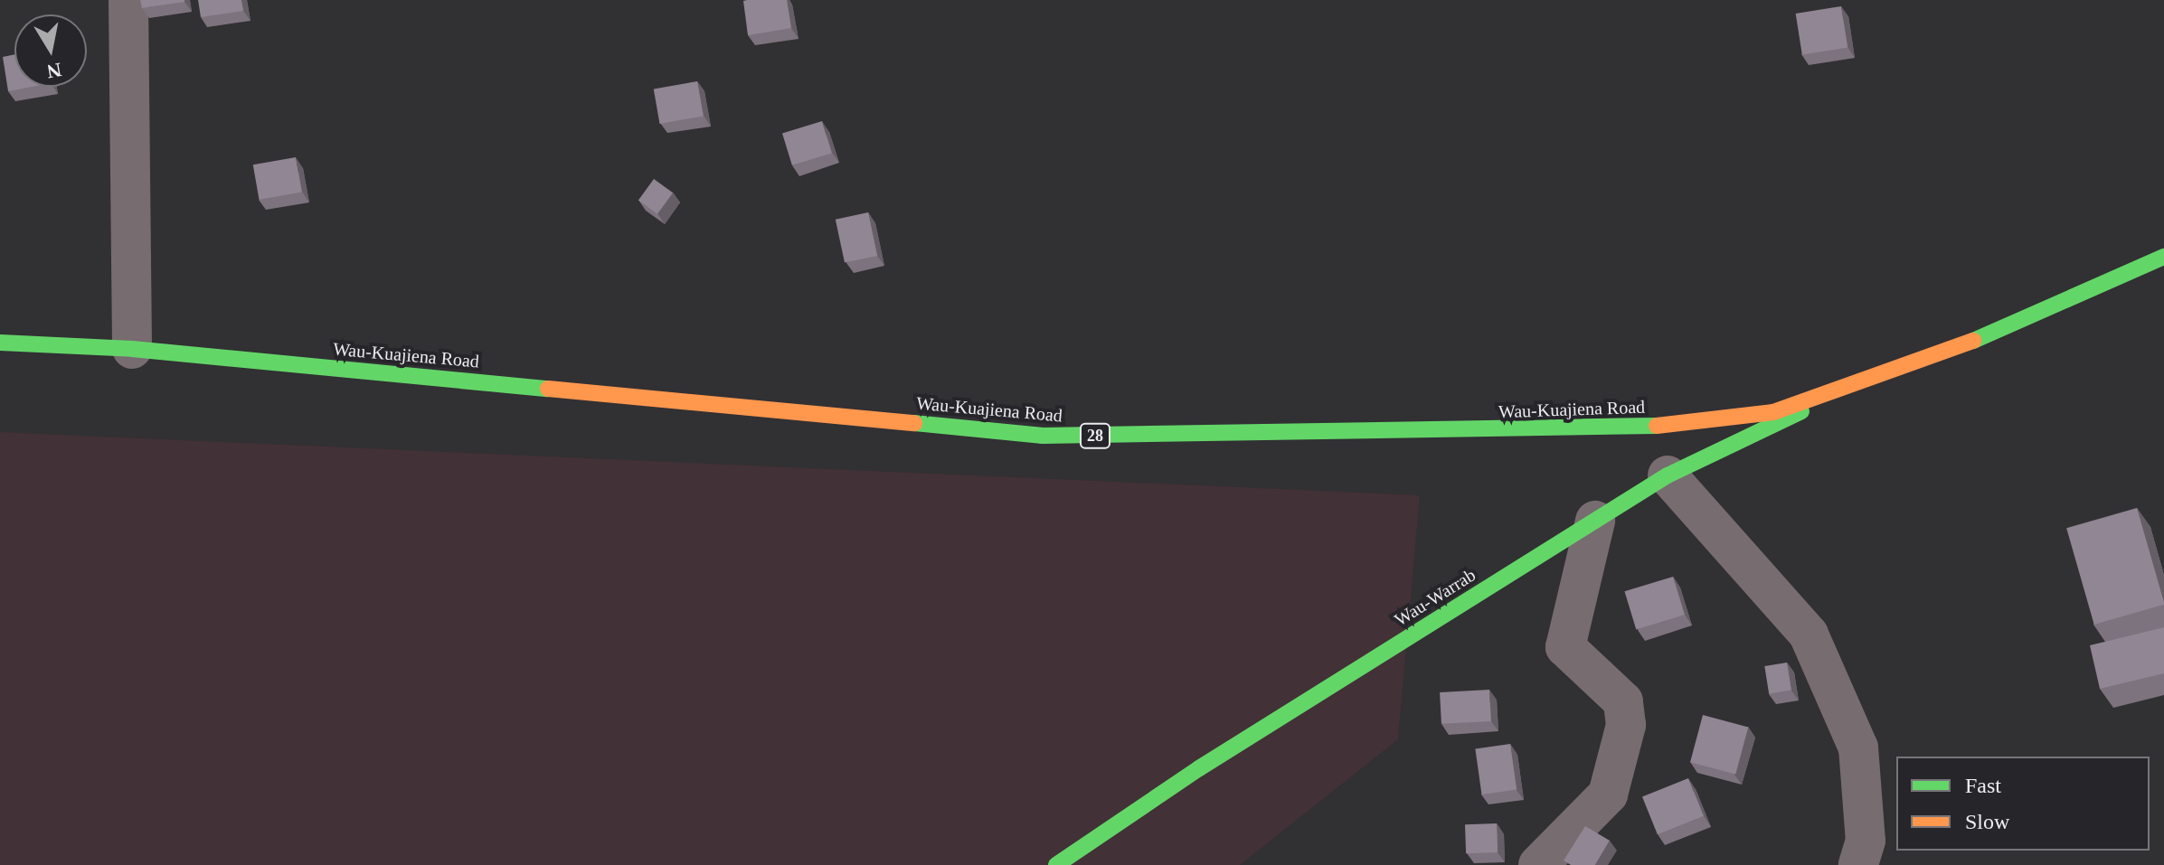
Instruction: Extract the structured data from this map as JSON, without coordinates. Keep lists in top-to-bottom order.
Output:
{
  "streets": {
    "main road": ["Wau-Kuajiena Road", "28", "Wau-Warrab"]
  },
  "crossings": [
    ["Wau-Kuajiena Road", "Wau-Warrab"]
  ],
  "legend": ["Fast", "Slow"],
  "north": "bottom"
}
